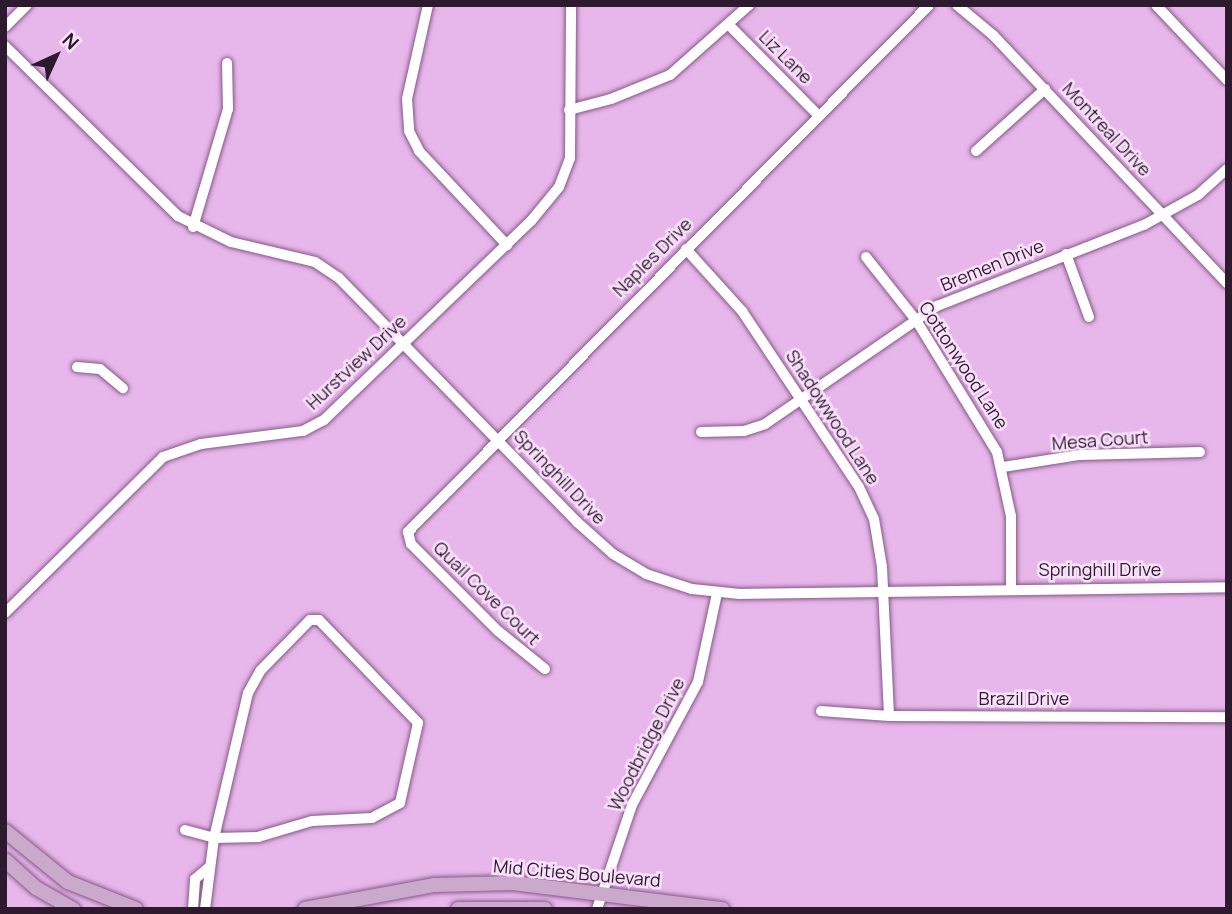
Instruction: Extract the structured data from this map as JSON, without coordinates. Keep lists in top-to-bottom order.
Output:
{
  "streets": {
    "main road": ["Mid Cities Boulevard"],
    "street": [
      "Liz Lane",
      "Montreal Drive",
      "Naples Drive",
      "Bremen Drive",
      "Hurstview Drive",
      "Cottonwood Lane",
      "Shadowwood Lane",
      "Mesa Court",
      "Springhill Drive",
      "Quail Cove Court",
      "Brazil Drive",
      "Woodbridge Drive"
    ]
  },
  "crossings": [
    ["Liz Lane", "Naples Drive"],
    ["Montreal Drive", "Bremen Drive"],
    ["Naples Drive", "Shadowwood Lane"],
    ["Naples Drive", "Springhill Drive"],
    ["Naples Drive", "Quail Cove Court"],
    ["Bremen Drive", "Cottonwood Lane"],
    ["Bremen Drive", "Shadowwood Lane"],
    ["Hurstview Drive", "Springhill Drive"],
    ["Cottonwood Lane", "Mesa Court"],
    ["Cottonwood Lane", "Springhill Drive"],
    ["Shadowwood Lane", "Springhill Drive"],
    ["Shadowwood Lane", "Brazil Drive"],
    ["Springhill Drive", "Woodbridge Drive"],
    ["Woodbridge Drive", "Mid Cities Boulevard"]
  ],
  "north": "top right"
}
